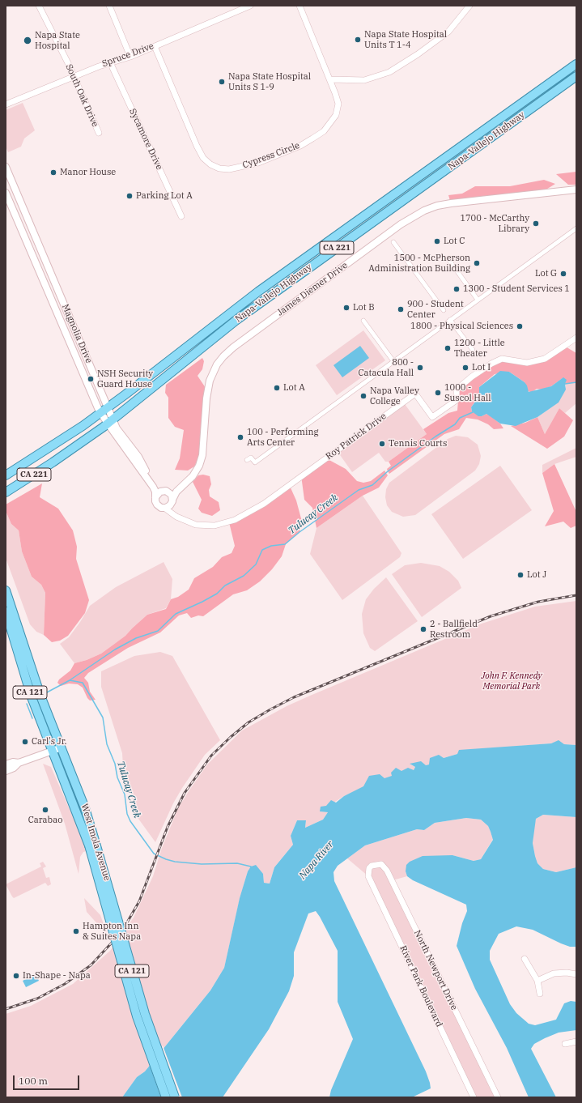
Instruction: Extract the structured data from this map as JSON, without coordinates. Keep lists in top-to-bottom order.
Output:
{
  "streets": {
    "main road": [
      "Napa-Vallejo Highway",
      "CA 221",
      "CA 121",
      "West Imola Avenue"
    ],
    "street": [
      "Spruce Drive",
      "South Oak Drive",
      "Sycamore Drive",
      "Cypress Circle",
      "James Diemer Drive",
      "Magnolia Drive",
      "Roy Patrick Drive",
      "North Newport Drive",
      "River Park Boulevard"
    ]
  },
  "crossings": [
    ["Spruce Drive", "South Oak Drive"],
    ["Spruce Drive", "Sycamore Drive"],
    ["Spruce Drive", "Cypress Circle"],
    ["Napa-Vallejo Highway", "Magnolia Drive"],
    ["James Diemer Drive", "Magnolia Drive"],
    ["James Diemer Drive", "Roy Patrick Drive"],
    ["Magnolia Drive", "Roy Patrick Drive"],
    ["North Newport Drive", "River Park Boulevard"]
  ],
  "water": ["Tulucay Creek", "Napa River"],
  "parks": ["John F. Kennedy Memorial Park"],
  "places": [
    "Napa State Hospital Units T 1-4",
    "Napa State Hospital",
    "Napa State Hospital Units S 1-9",
    "Manor House",
    "Parking Lot A",
    "1700 - McCarthy Library",
    "Lot C",
    "1500 - McPherson Administration Building",
    "Lot G",
    "1300 - Student Services 1",
    "Lot B",
    "900 - Student Center",
    "1800 - Physical Sciences",
    "1200 - Little Theater",
    "800 - Catacula Hall",
    "Lot I",
    "NSH Security Guard House",
    "Lot A",
    "1000 - Suscol Hall",
    "Napa Valley College",
    "100 - Performing Arts Center",
    "Tennis Courts",
    "Lot J",
    "2 - Ballfield Restroom",
    "Carl's Jr.",
    "Carabao",
    "Hampton Inn & Suites Napa",
    "In-Shape - Napa"
  ],
  "scale_bar": "100 m"
}
